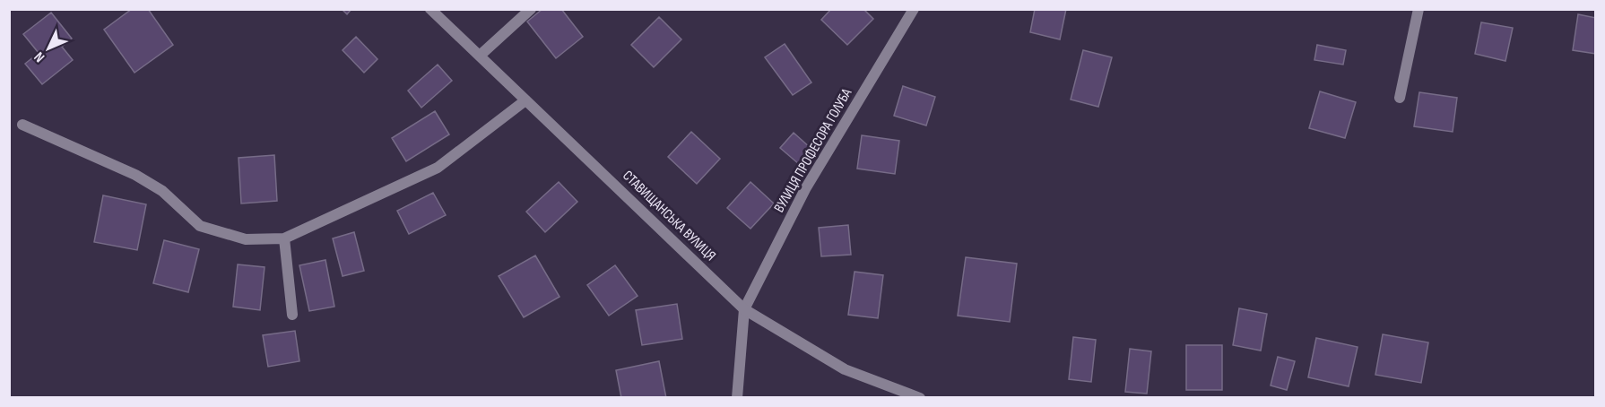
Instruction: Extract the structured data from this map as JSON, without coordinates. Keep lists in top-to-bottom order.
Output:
{
  "streets": {
    "street": ["ВУЛИЦЯ ПРОФЕСОРА ГОЛУБА", "СТАВИЩАНСЬКА ВУЛИЦЯ"]
  },
  "crossings": [
    ["ВУЛИЦЯ ПРОФЕСОРА ГОЛУБА", "СТАВИЩАНСЬКА ВУЛИЦЯ"]
  ],
  "north": "bottom left"
}
